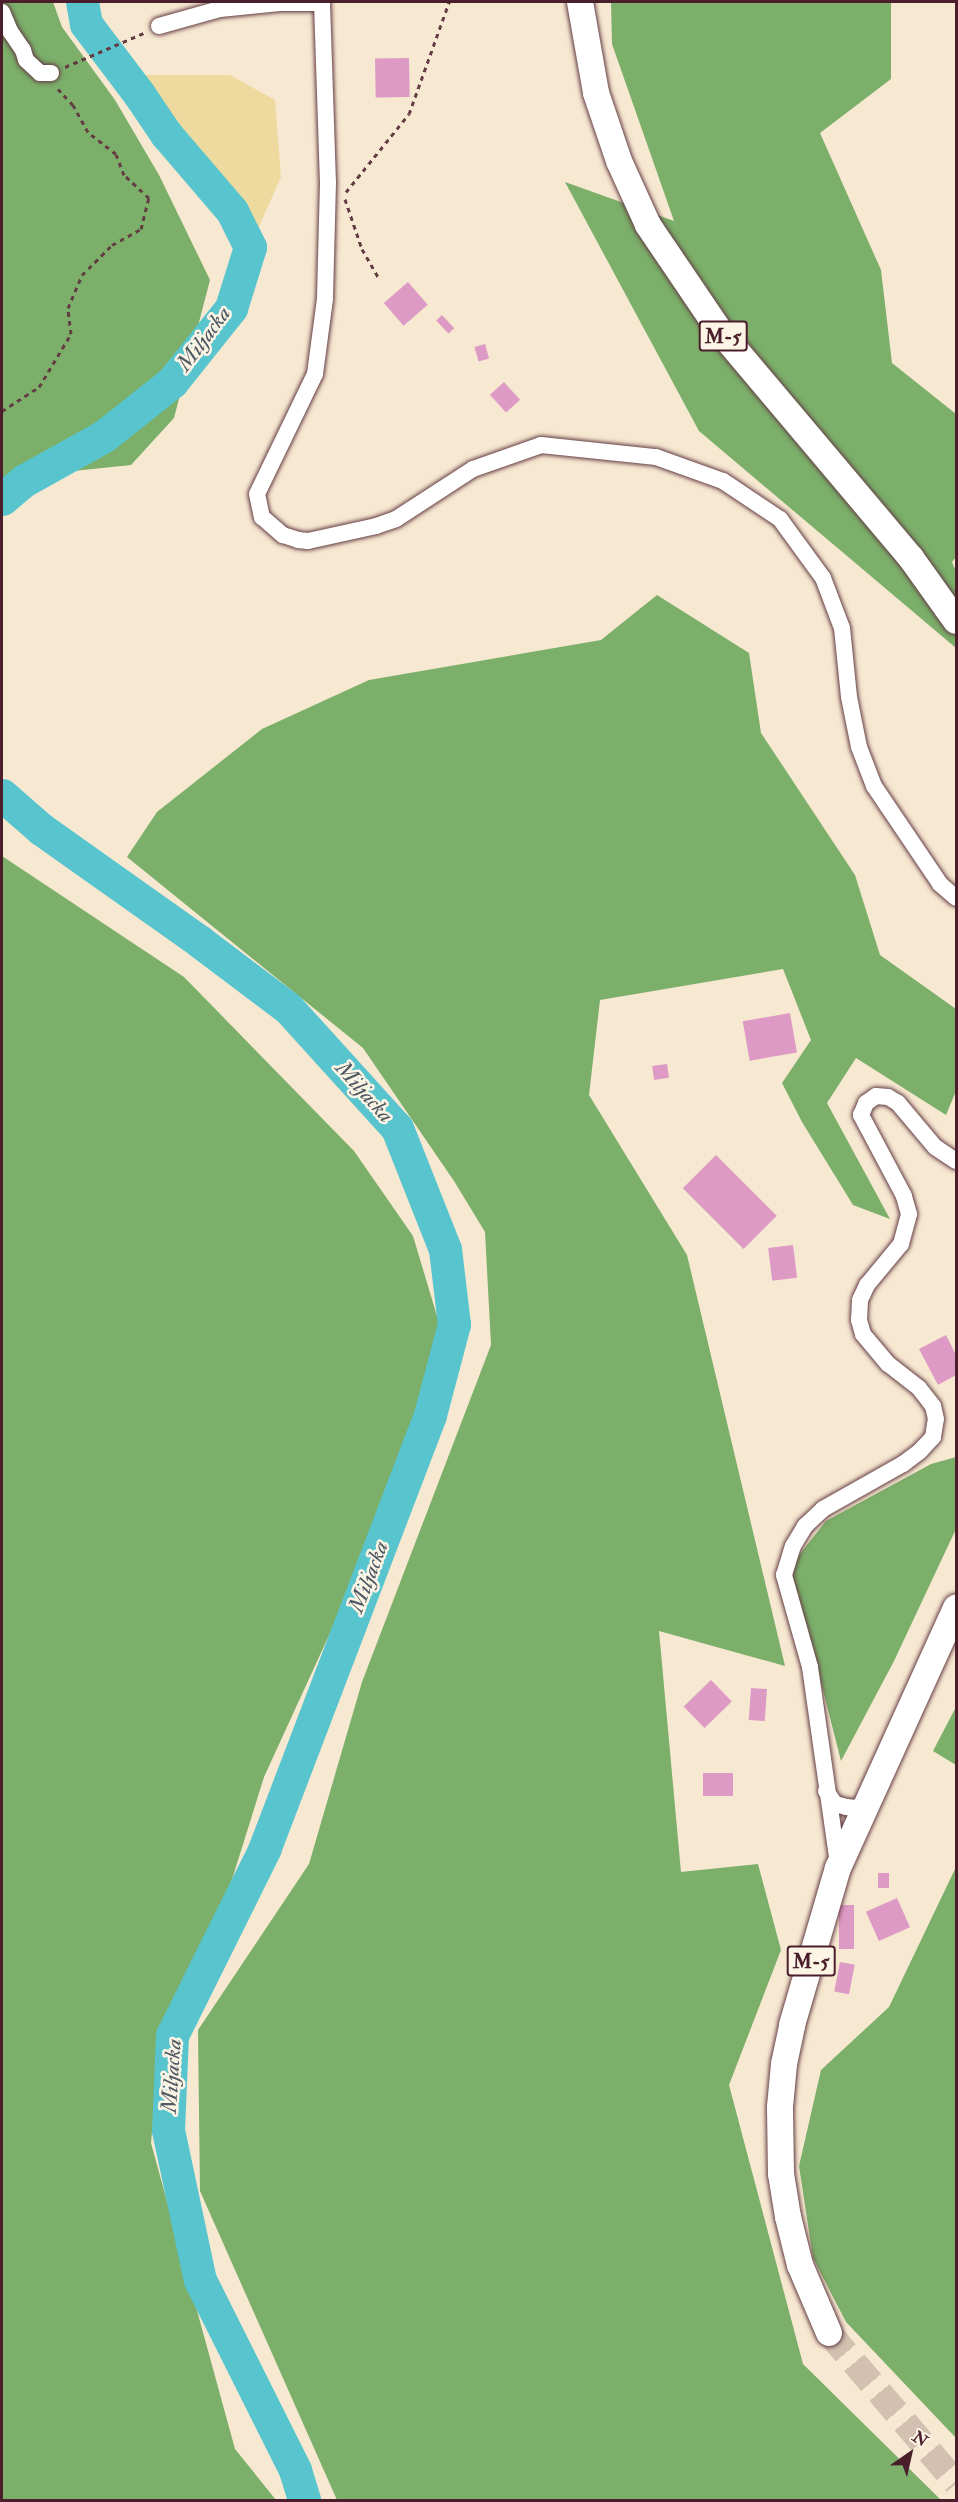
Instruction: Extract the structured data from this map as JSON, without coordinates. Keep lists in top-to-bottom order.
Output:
{
  "streets": {
    "main road": ["M-5"]
  },
  "water": ["Miljacka"],
  "north": "top right"
}
